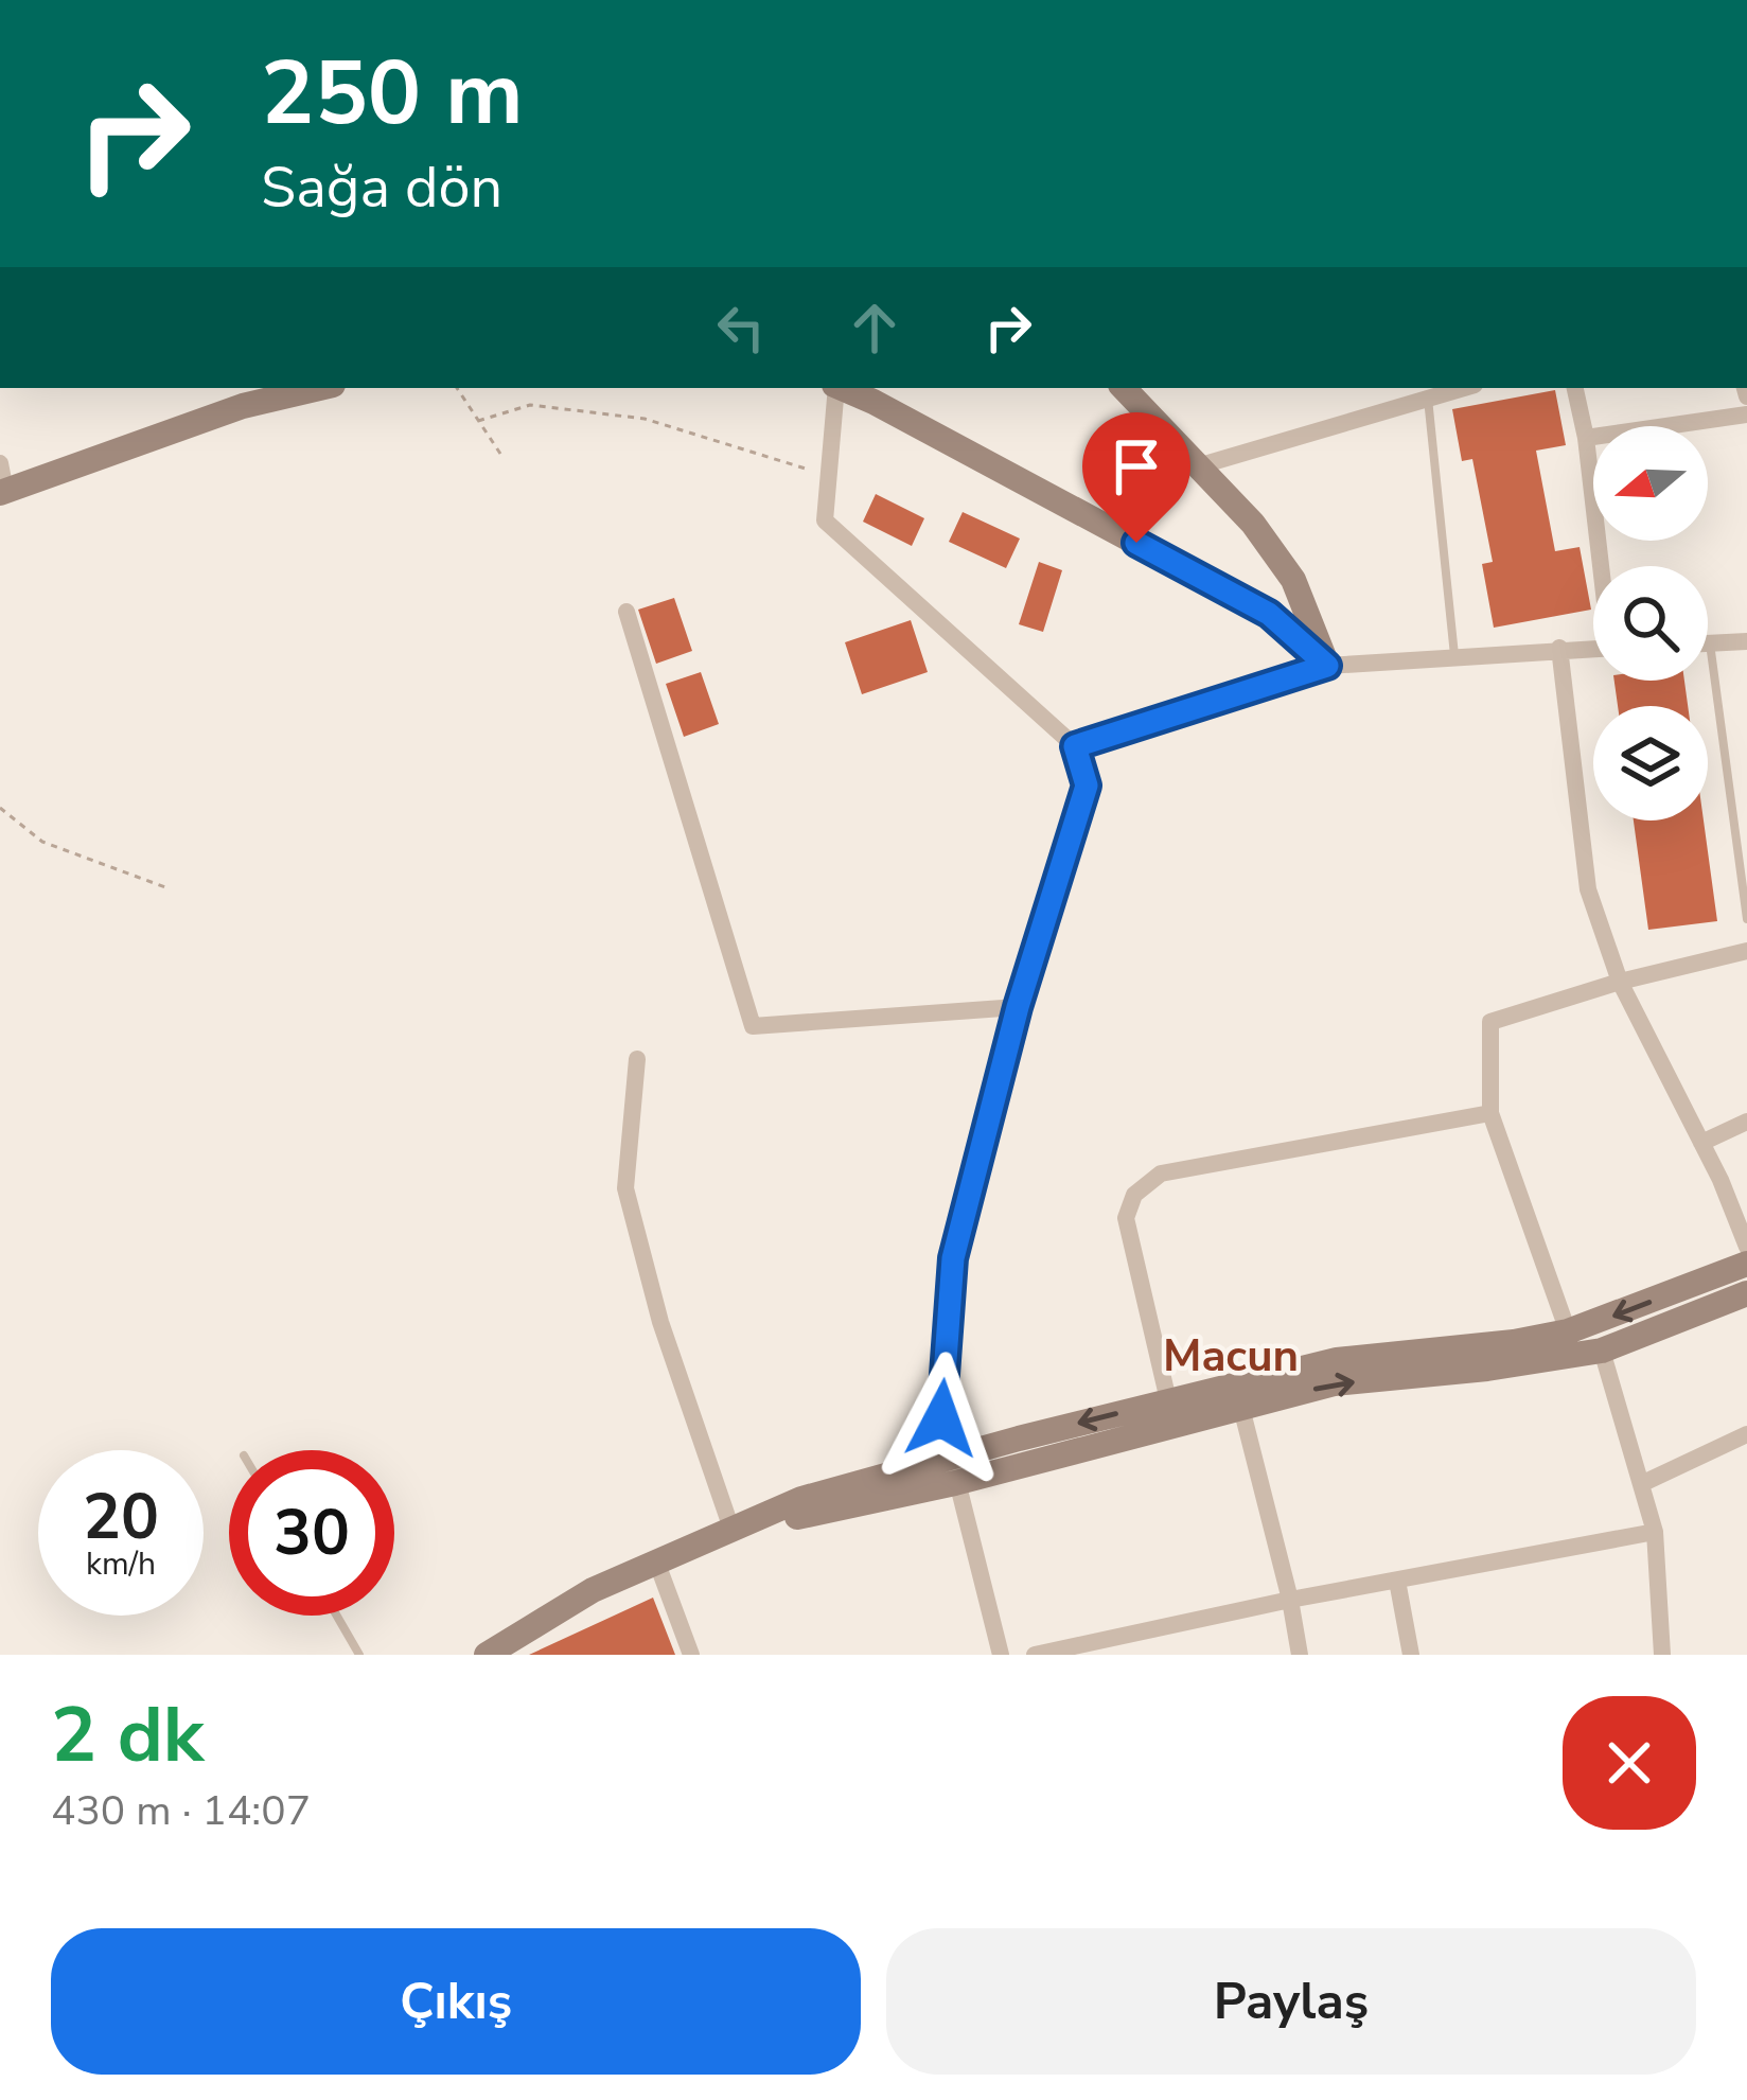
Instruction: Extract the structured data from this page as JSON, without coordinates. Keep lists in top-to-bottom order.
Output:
{
  "districts": ["Macun"],
  "north": "left",
  "page": {
    "turn": ["250 m", "Sağa dön"],
    "speed": "20 km/h",
    "limit": "30",
    "heading": ["2 dk", "430 m · 14:07"],
    "buttons": ["Çıkış", "Paylaş"]
  }
}
